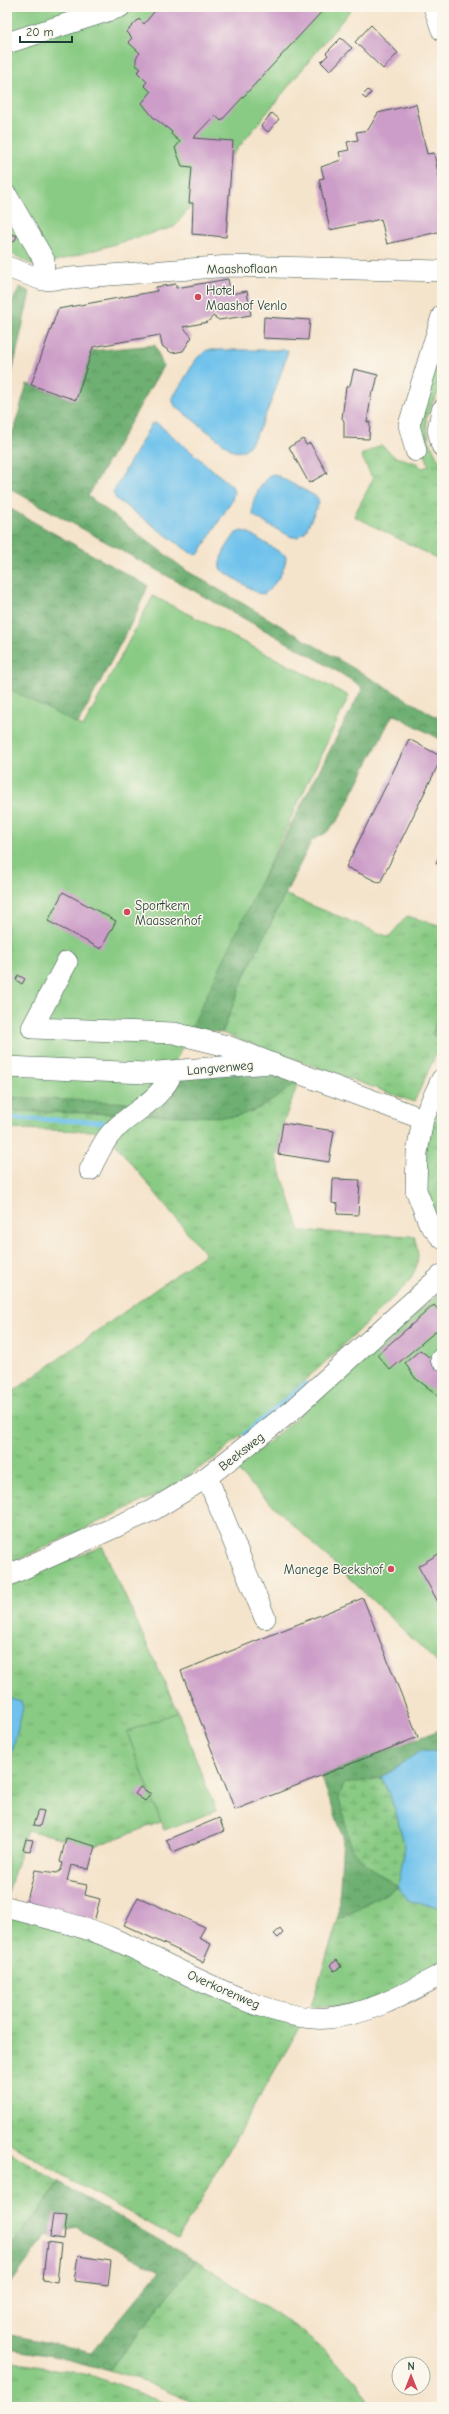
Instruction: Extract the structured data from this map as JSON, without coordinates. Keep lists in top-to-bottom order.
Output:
{
  "streets": {
    "street": [
      "Maashoflaan",
      "Langvenweg",
      "Beeksweg",
      "Overkorenweg"
    ]
  },
  "places": ["Hotel Maashof Venlo", "Sportkern Maassenhof", "Manege Beekshof"],
  "scale_bar": "20 m",
  "north": "top"
}
